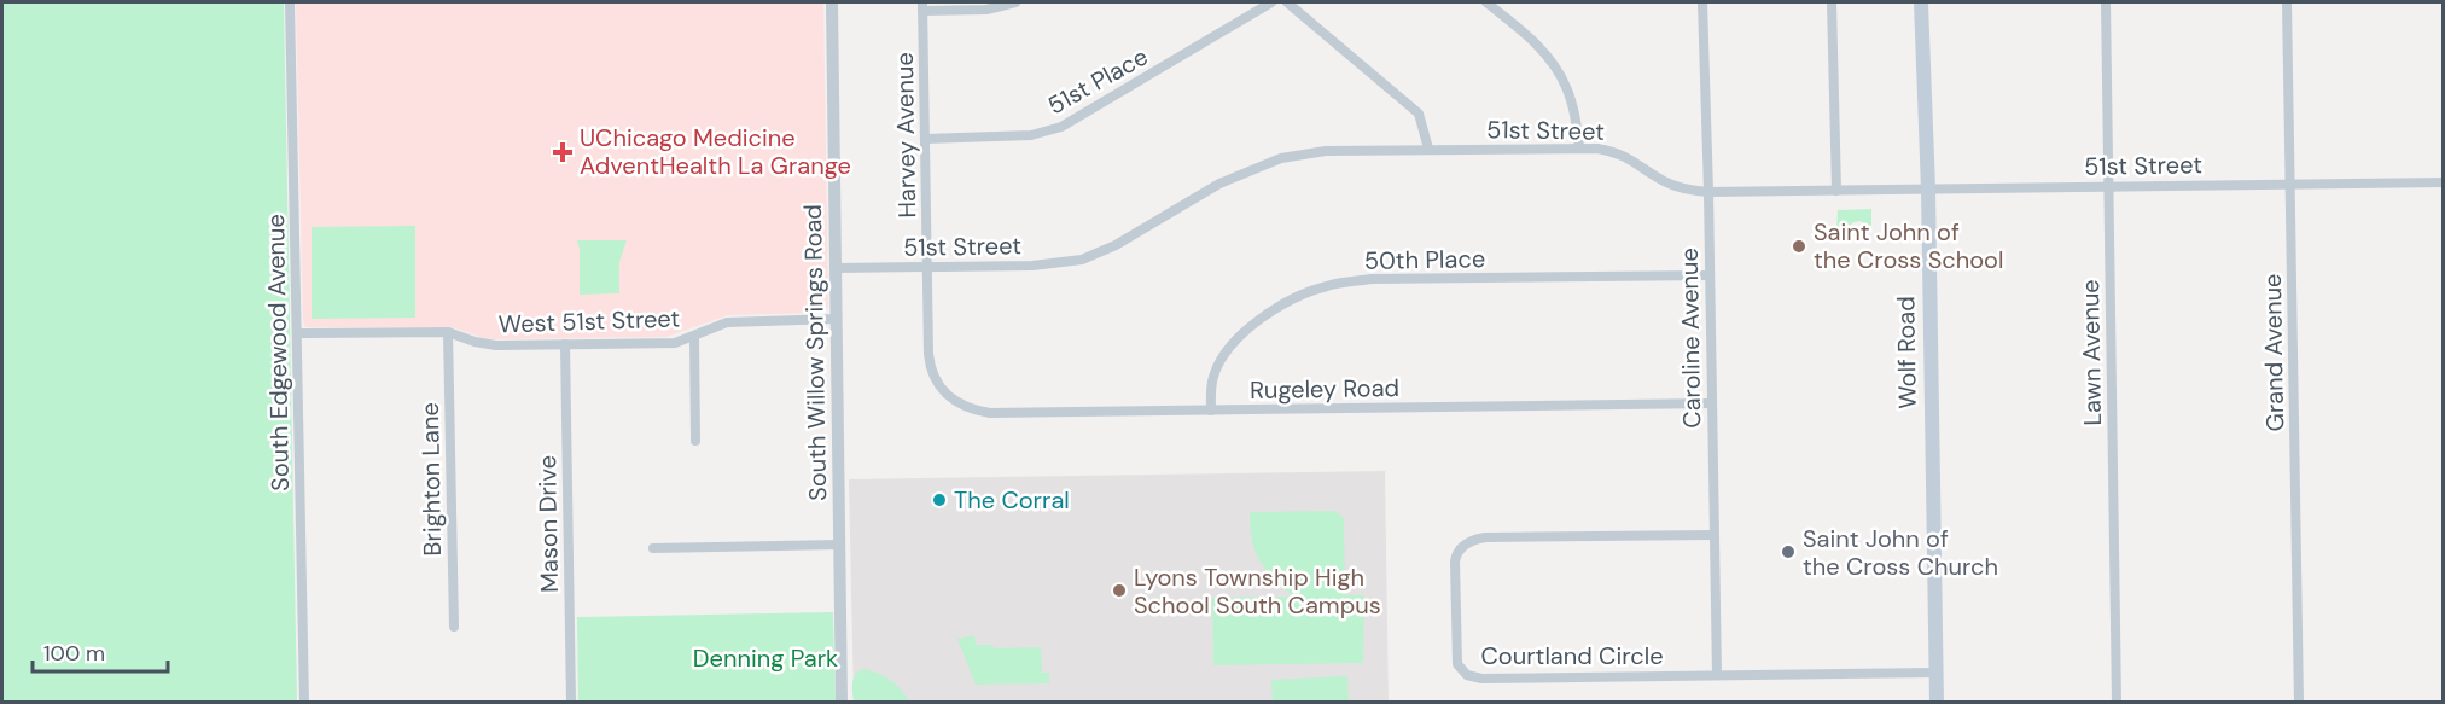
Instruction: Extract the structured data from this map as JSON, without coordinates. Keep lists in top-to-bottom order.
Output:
{
  "streets": {
    "main road": ["Wolf Road"],
    "street": [
      "51st Place",
      "51st Street",
      "Harvey Avenue",
      "50th Place",
      "West 51st Street",
      "Caroline Avenue",
      "South Edgewood Avenue",
      "South Willow Springs Road",
      "Lawn Avenue",
      "Grand Avenue",
      "Rugeley Road",
      "Brighton Lane",
      "Mason Drive",
      "Courtland Circle"
    ]
  },
  "crossings": [
    ["51st Place", "Harvey Avenue"],
    ["51st Street", "Harvey Avenue"],
    ["51st Street", "Caroline Avenue"],
    ["51st Street", "South Willow Springs Road"],
    ["51st Street", "Wolf Road"],
    ["51st Street", "Lawn Avenue"],
    ["51st Street", "Grand Avenue"],
    ["Harvey Avenue", "Rugeley Road"],
    ["50th Place", "Caroline Avenue"],
    ["50th Place", "Rugeley Road"],
    ["West 51st Street", "South Edgewood Avenue"],
    ["West 51st Street", "South Willow Springs Road"],
    ["West 51st Street", "Brighton Lane"],
    ["West 51st Street", "Mason Drive"],
    ["Caroline Avenue", "Rugeley Road"],
    ["Caroline Avenue", "Courtland Circle"],
    ["Wolf Road", "Courtland Circle"]
  ],
  "parks": ["Denning Park"],
  "places": {
    "health": ["UChicago Medicine AdventHealth La Grange"],
    "other": [
      "Saint John of the Cross School",
      "The Corral",
      "Saint John of the Cross Church",
      "Lyons Township High School South Campus"
    ]
  },
  "scale_bar": "100 m"
}
